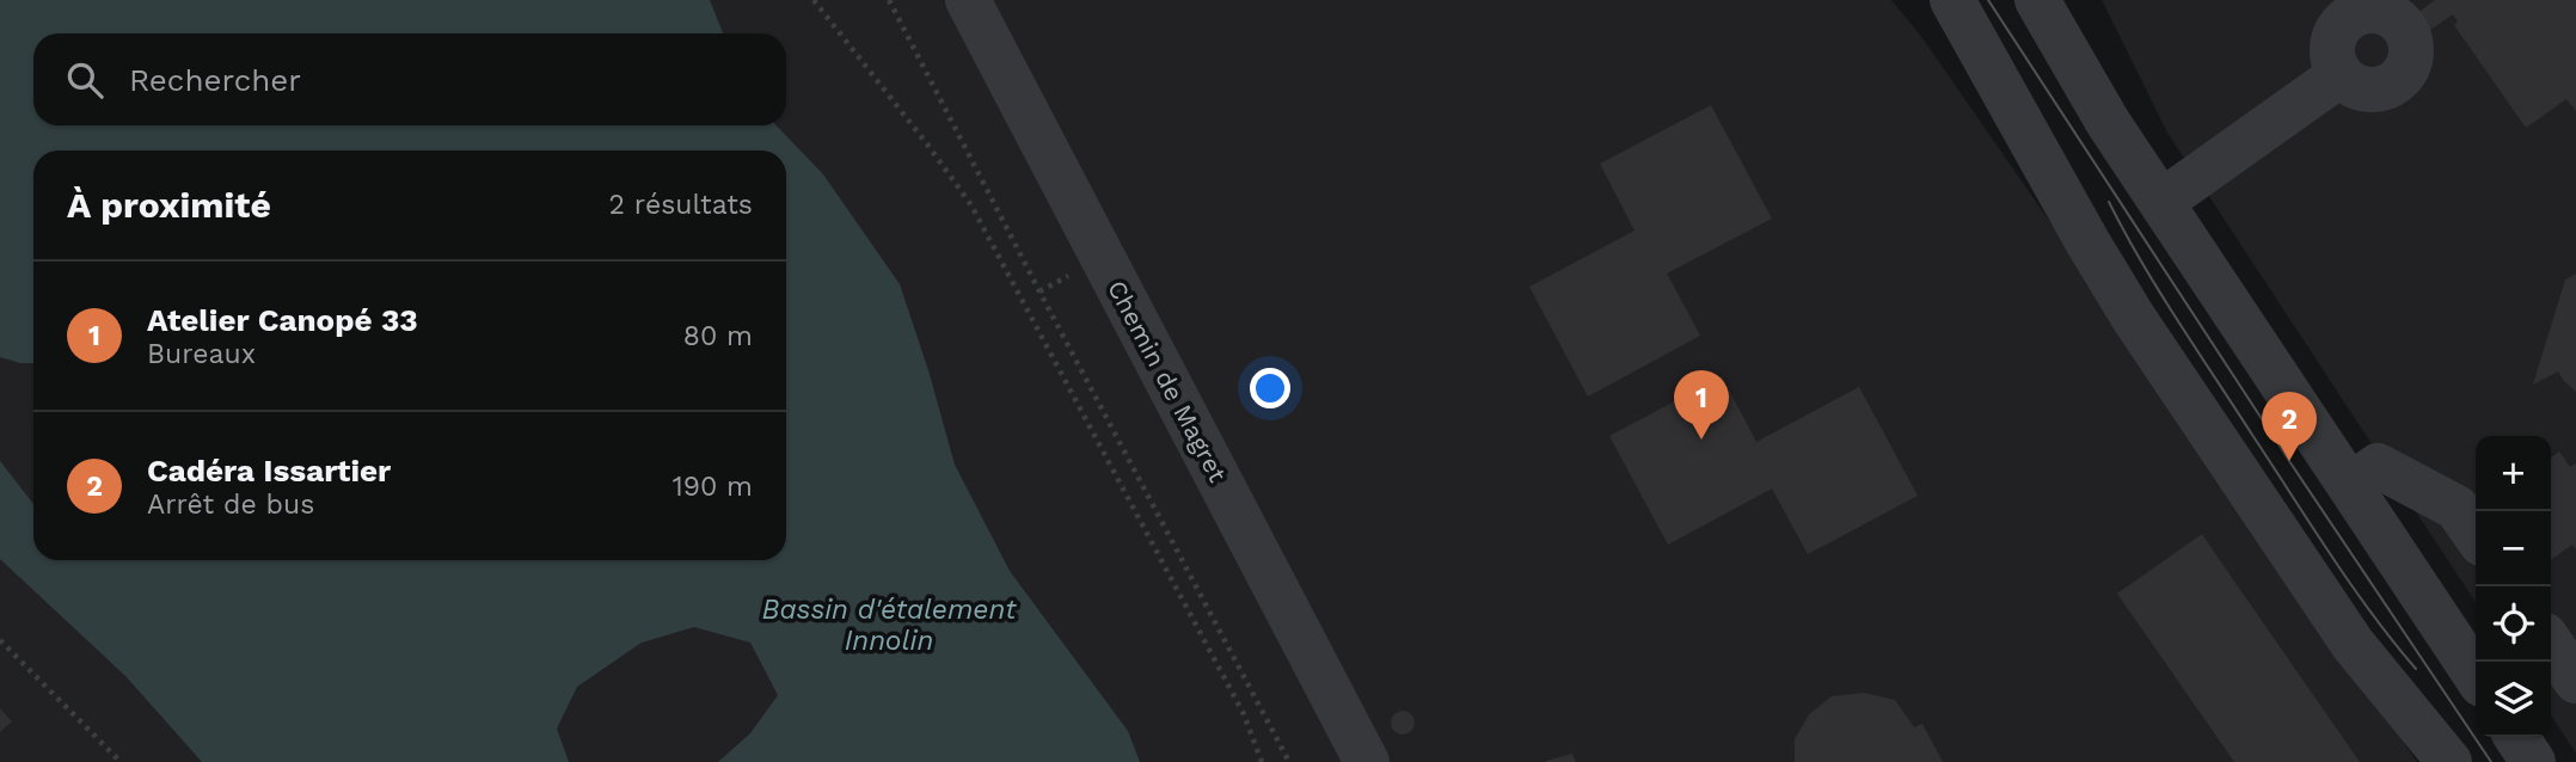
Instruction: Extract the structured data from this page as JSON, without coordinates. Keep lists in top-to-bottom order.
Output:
{
  "streets": {
    "street": ["Chemin de Magret"]
  },
  "water": ["Bassin d'étalement Innolin"],
  "page": {
    "search": "Rechercher",
    "heading": ["À proximité", "2 résultats"],
    "list": [
      {
        "mark": "1",
        "name": "Atelier Canopé 33",
        "note": "Bureaux",
        "value": "80 m"
      },
      {
        "mark": "2",
        "name": "Cadéra Issartier",
        "note": "Arrêt de bus",
        "value": "190 m"
      }
    ],
    "pins": ["1", "2"],
    "map_buttons": ["+", "−"]
  }
}
